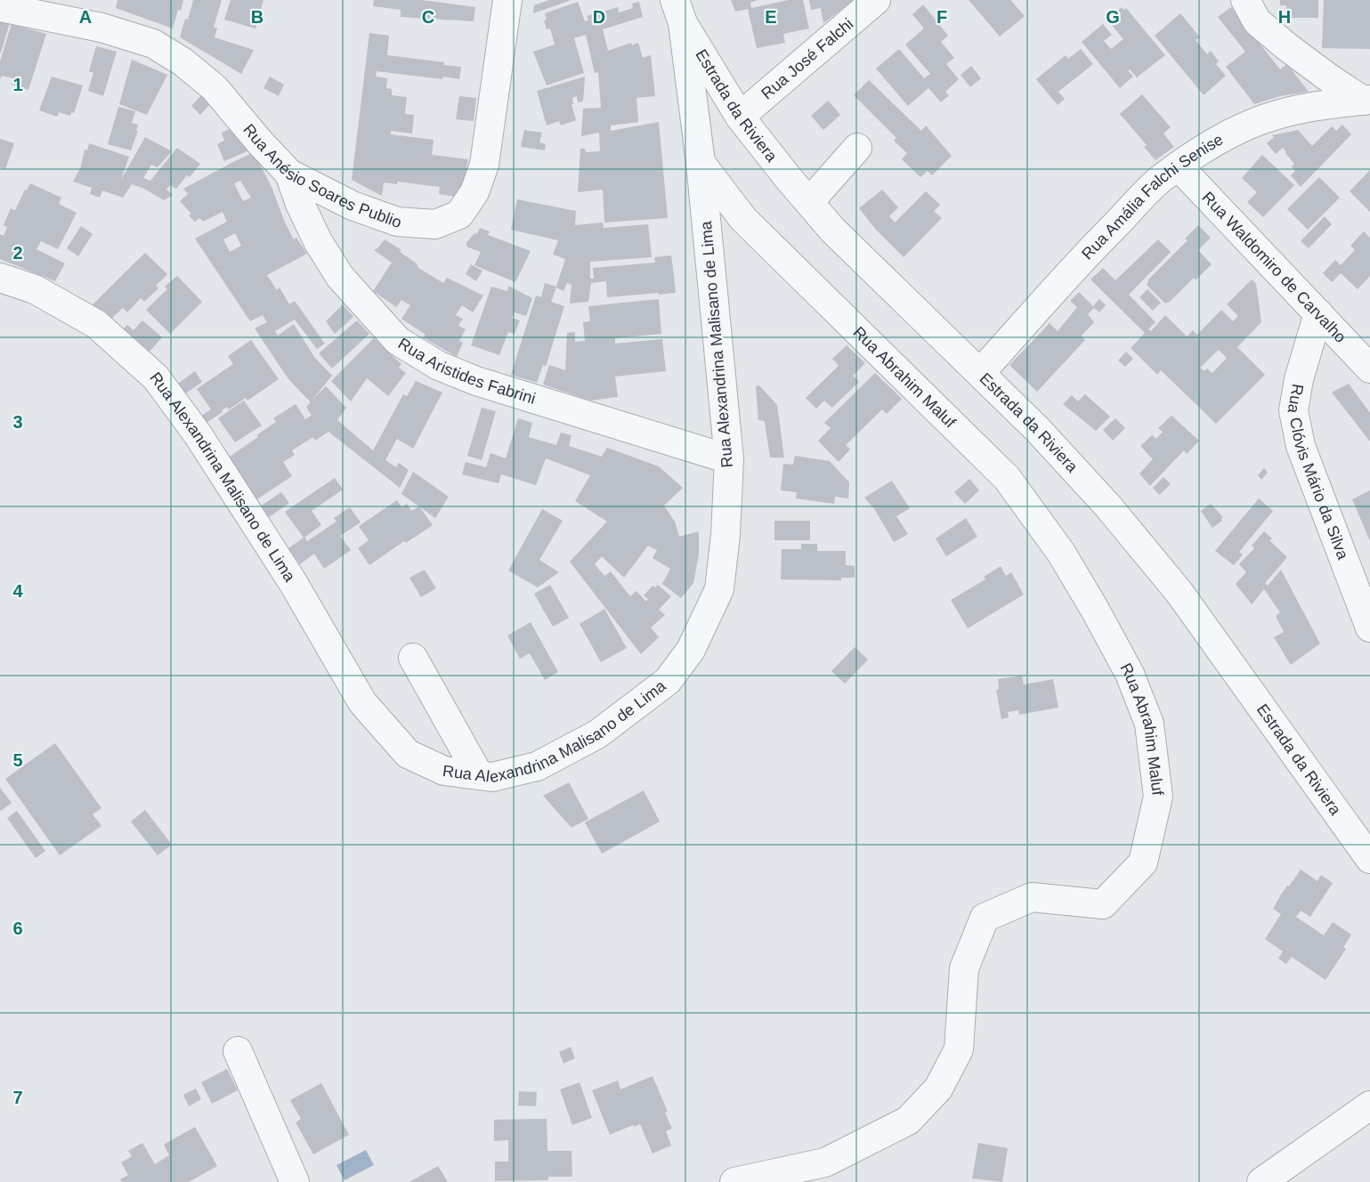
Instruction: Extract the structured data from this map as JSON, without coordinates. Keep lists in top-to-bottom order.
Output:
{
  "streets": {
    "street": [
      "Rua José Falchi",
      "Estrada da Riviera",
      "Rua Anésio Soares Publio",
      "Rua Amália Falchi Senise",
      "Rua Waldomiro de Carvalho",
      "Rua Alexandrina Malisano de Lima",
      "Rua Aristides Fabrini",
      "Rua Abrahim Maluf",
      "Rua Clóvis Mário da Silva"
    ]
  },
  "crossings": [
    ["Rua José Falchi", "Estrada da Riviera"],
    ["Estrada da Riviera", "Rua Amália Falchi Senise"],
    ["Estrada da Riviera", "Rua Alexandrina Malisano de Lima"],
    ["Rua Anésio Soares Publio", "Rua Aristides Fabrini"],
    ["Rua Amália Falchi Senise", "Rua Waldomiro de Carvalho"],
    ["Rua Waldomiro de Carvalho", "Rua Clóvis Mário da Silva"],
    ["Rua Alexandrina Malisano de Lima", "Rua Aristides Fabrini"],
    ["Rua Alexandrina Malisano de Lima", "Rua Abrahim Maluf"]
  ],
  "grid": {
    "columns": [
      "A",
      "B",
      "C",
      "D",
      "E",
      "F",
      "G",
      "H"
    ],
    "rows": [
      "1",
      "2",
      "3",
      "4",
      "5",
      "6",
      "7"
    ]
  }
}
